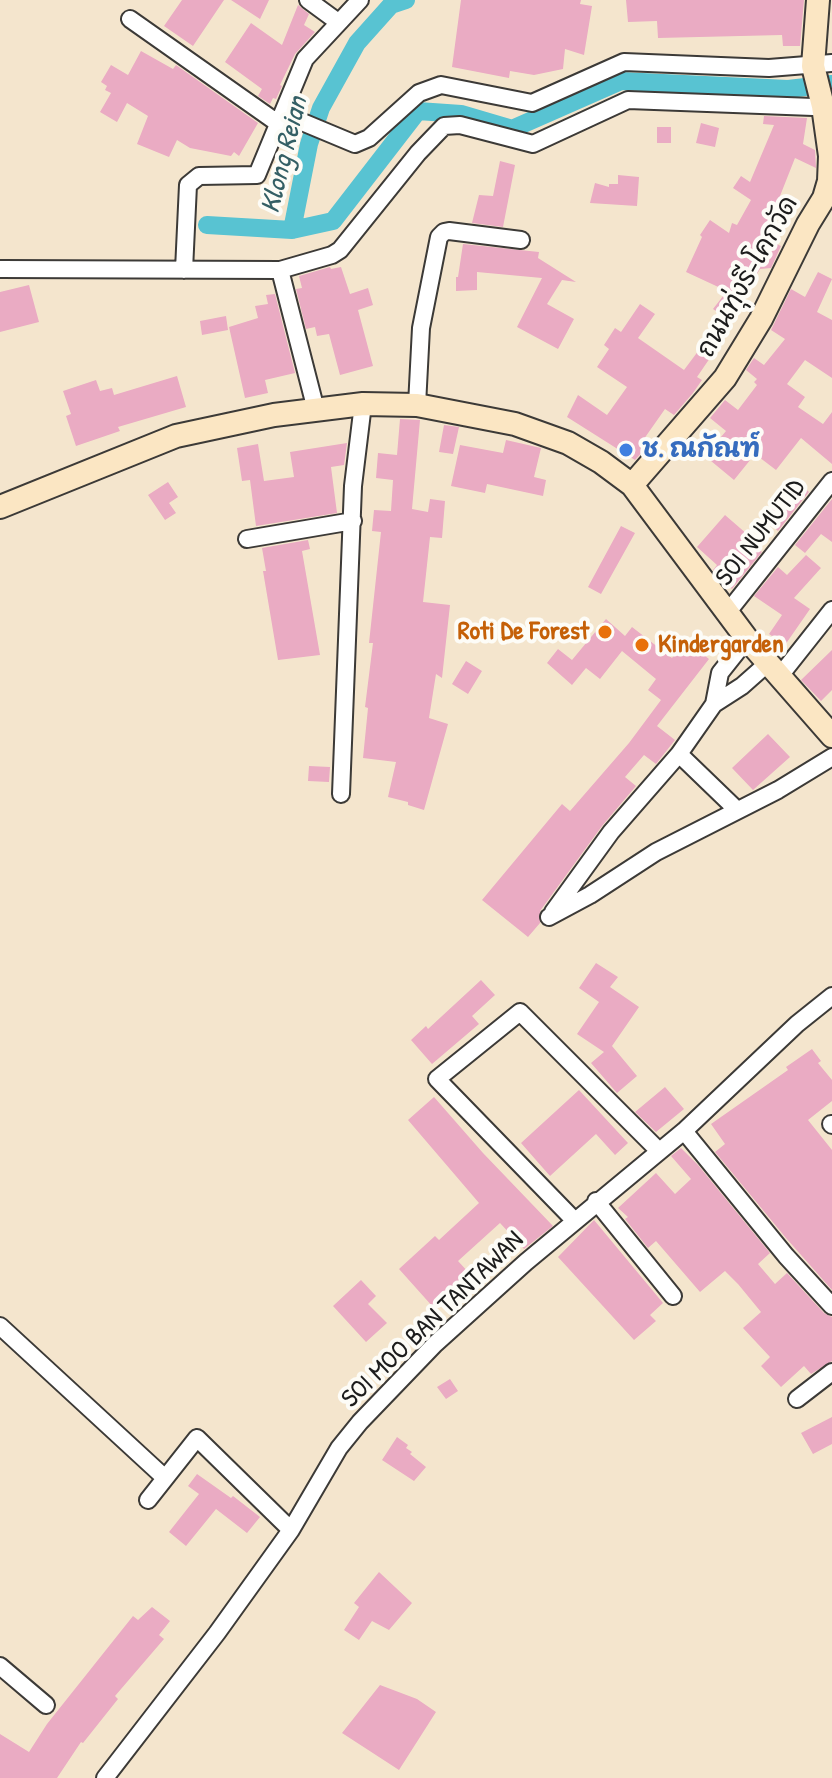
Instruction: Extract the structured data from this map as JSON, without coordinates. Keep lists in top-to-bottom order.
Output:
{
  "streets": {
    "street": ["ถนนทุ่งรี-โคกวัด", "SOI NUMUTID", "SOI MOO BAN TANTAWAN"]
  },
  "water": ["Klong Reian"],
  "places": ["ช. ณกัณฑ์", "Roti De Forest", "Kindergarden"]
}
